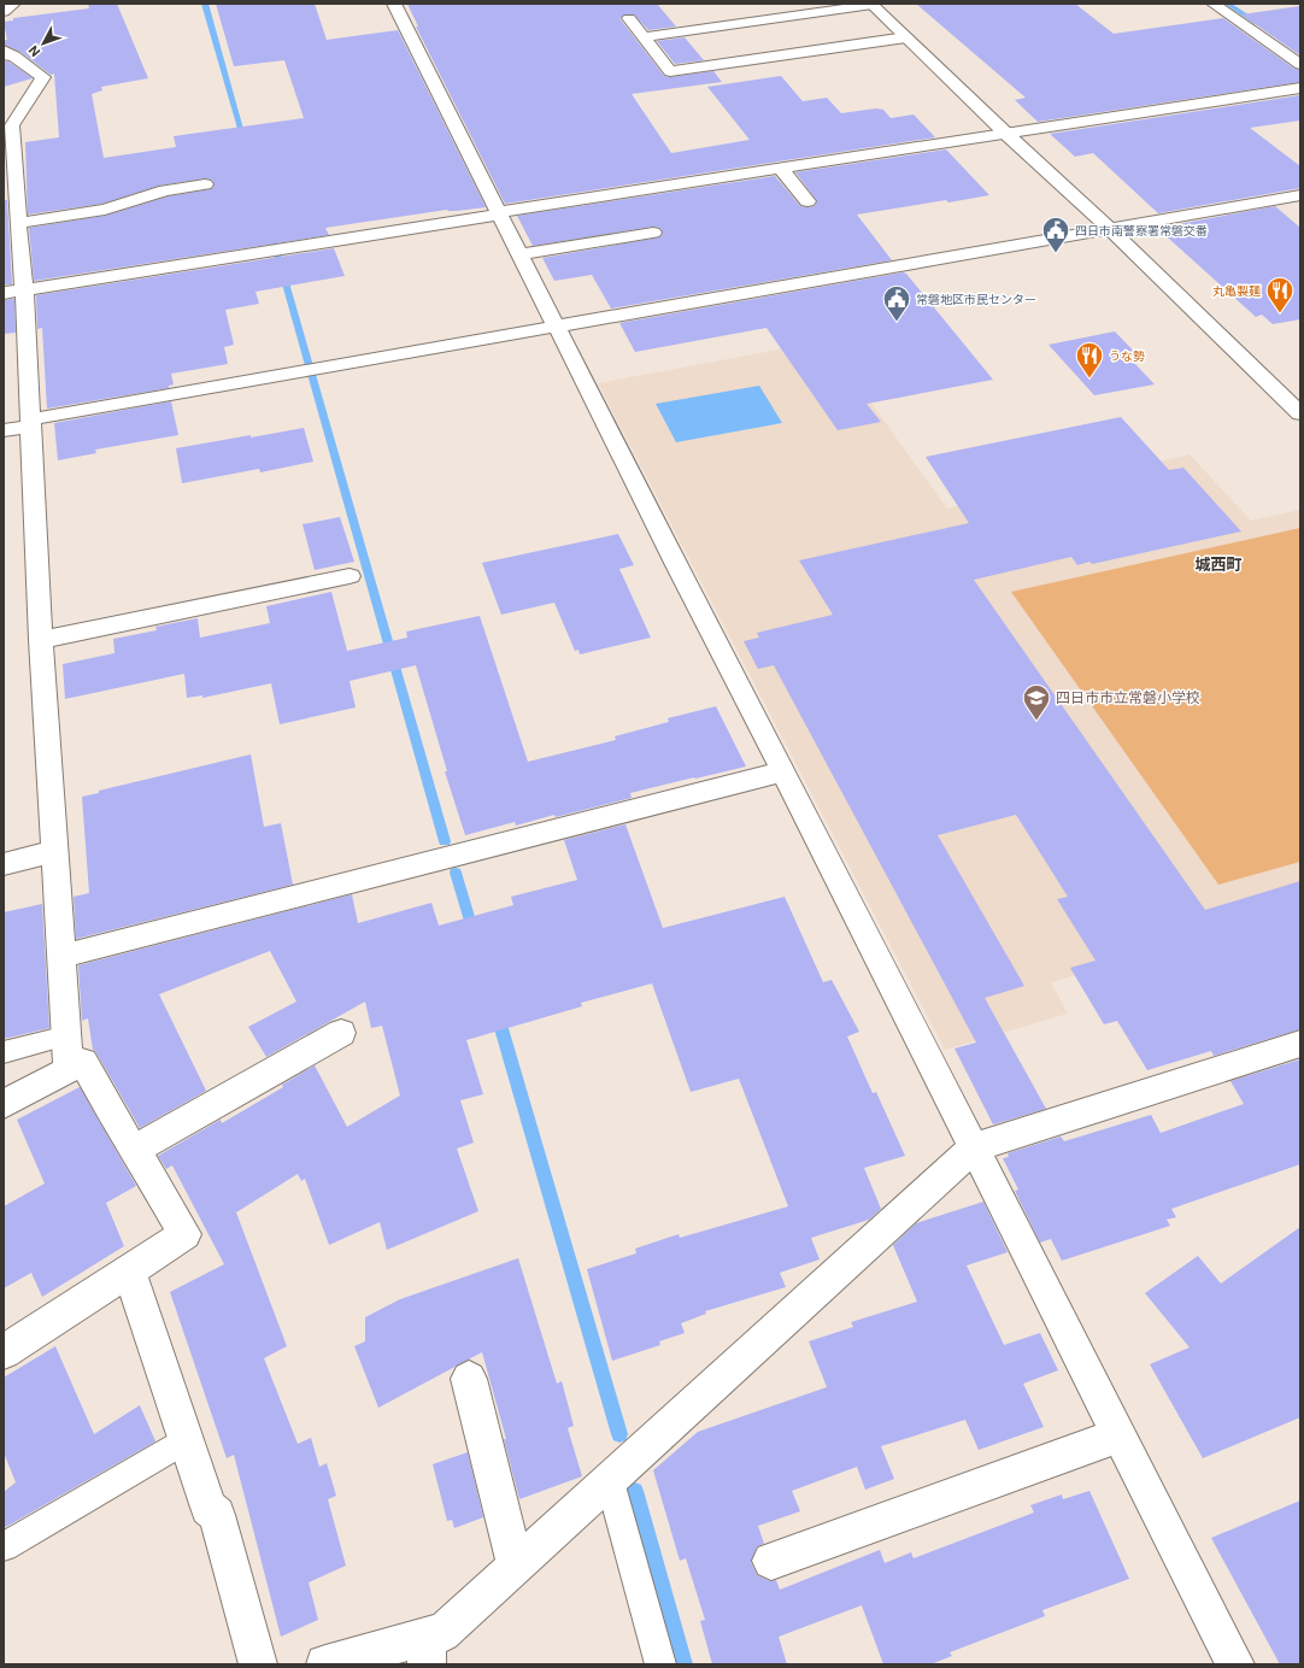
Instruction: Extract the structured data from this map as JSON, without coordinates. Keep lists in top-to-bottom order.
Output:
{
  "districts": ["城西町"],
  "places": {
    "public building": ["四日市南警察署常磐交番", "常磐地区市民センター"],
    "restaurant": ["丸亀製麺", "うな勢"],
    "school or university": ["四日市市立常磐小学校"]
  },
  "north": "bottom left"
}
